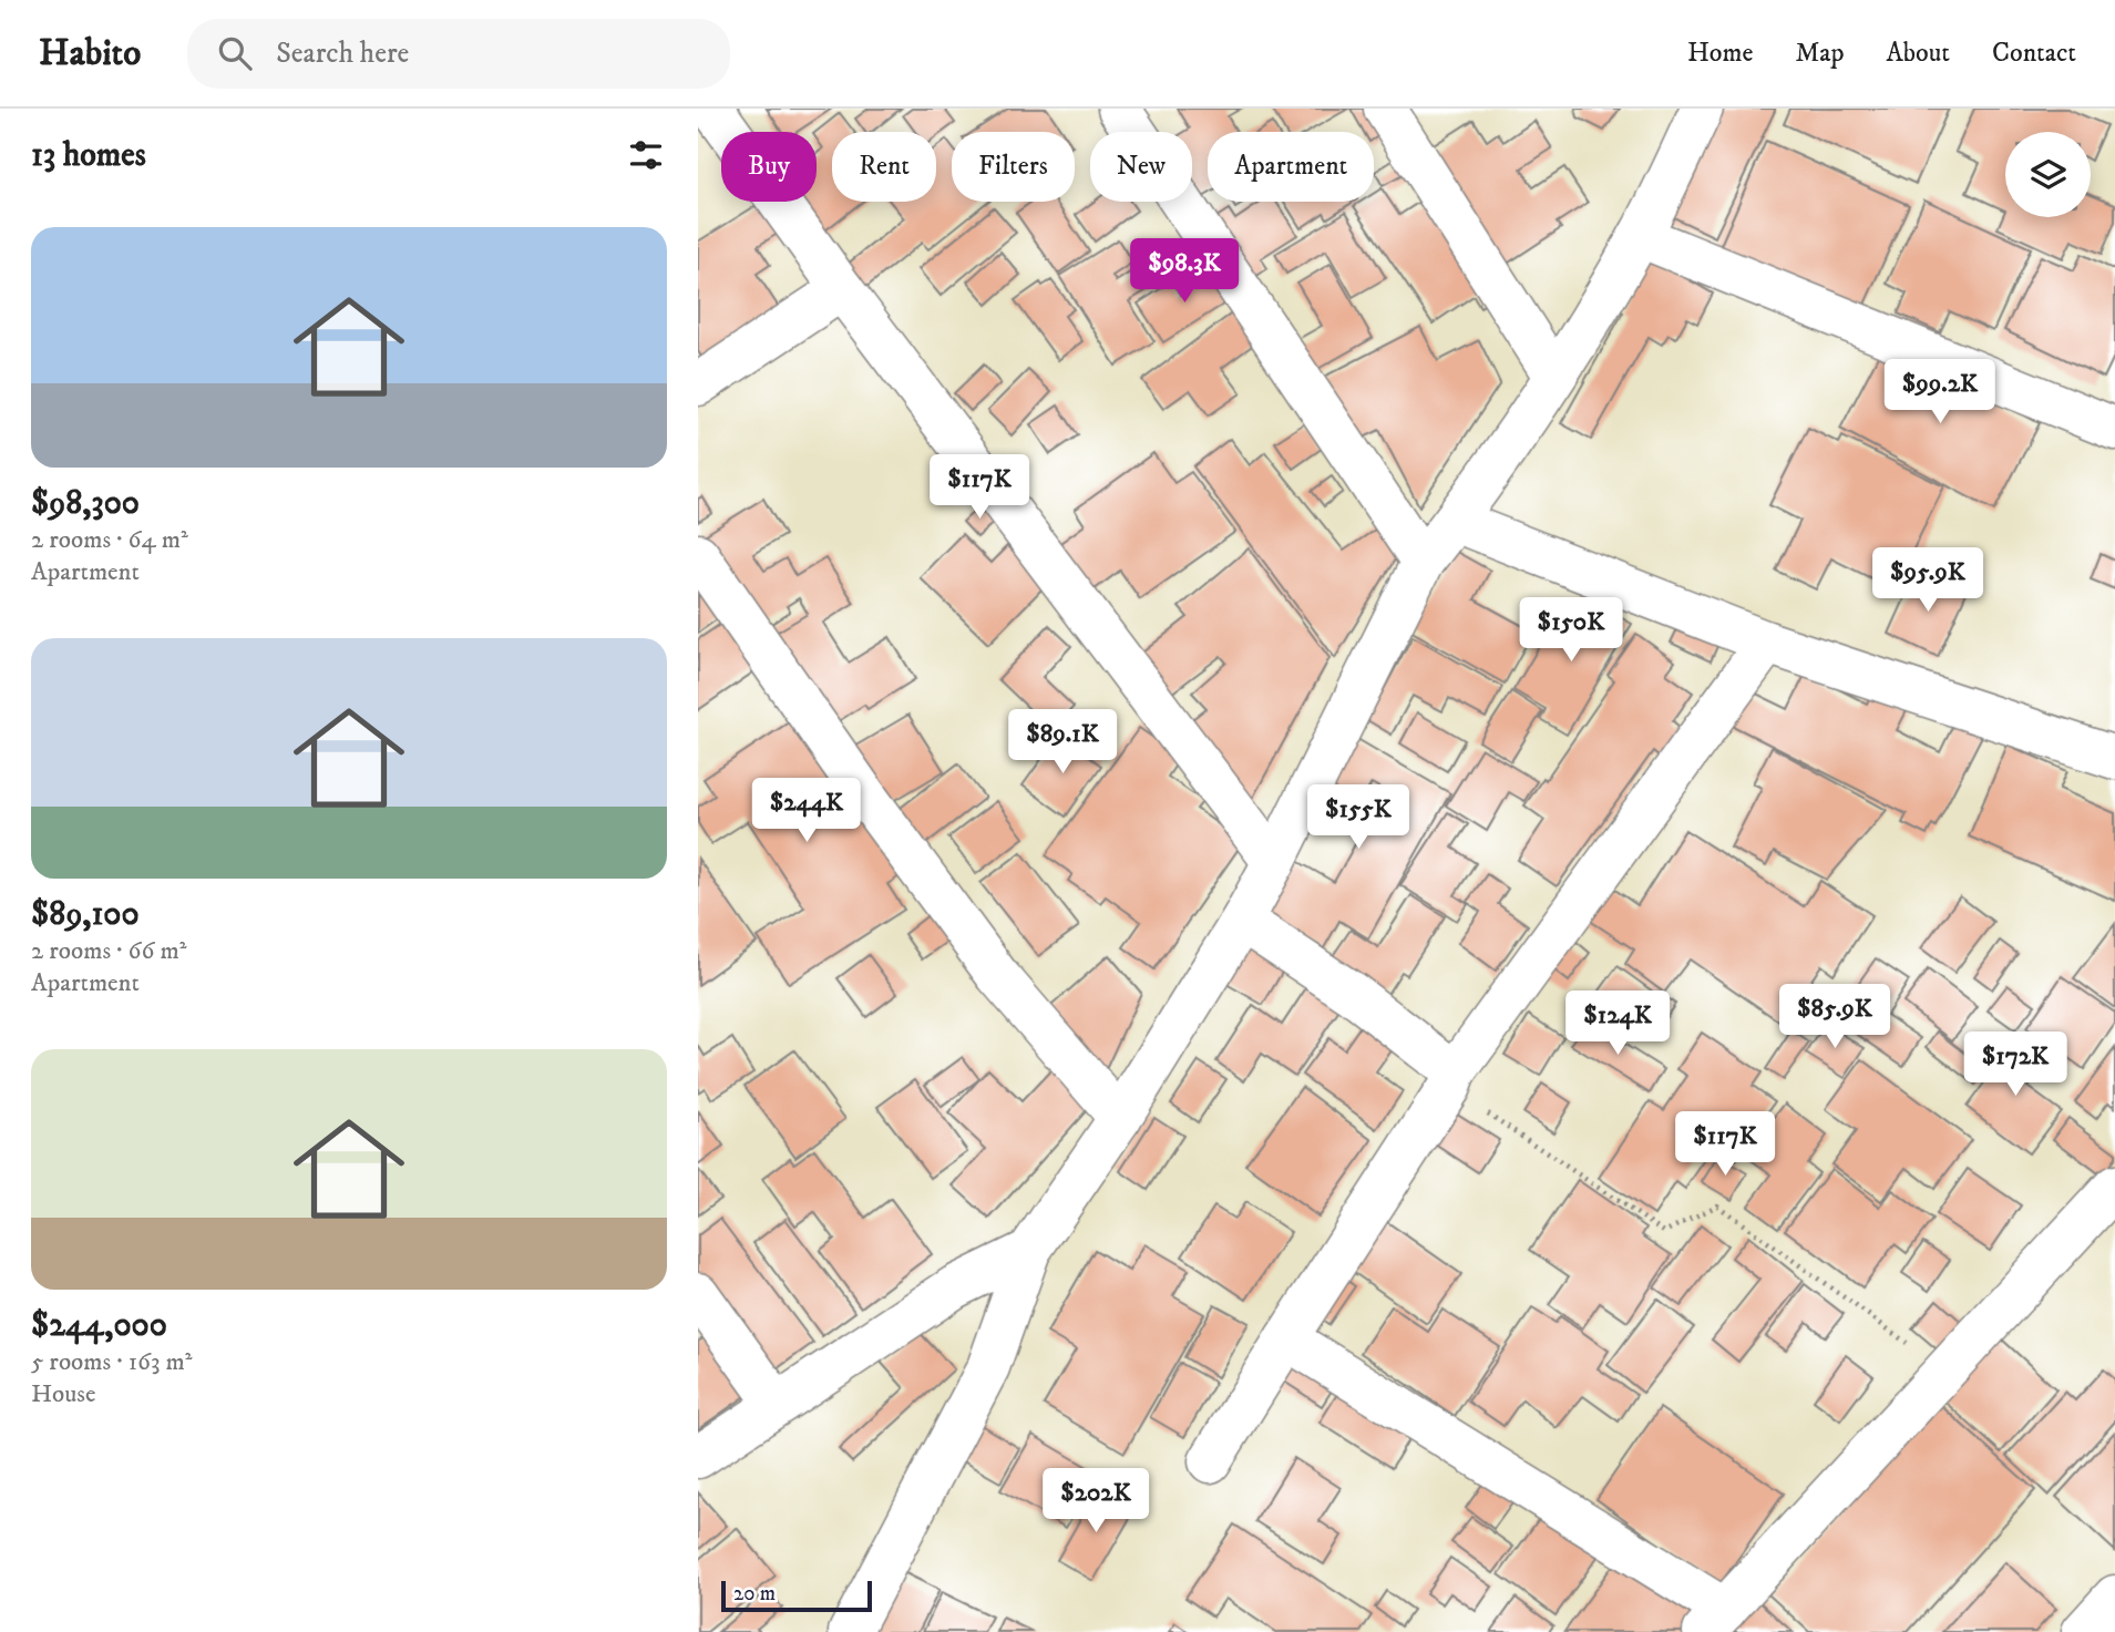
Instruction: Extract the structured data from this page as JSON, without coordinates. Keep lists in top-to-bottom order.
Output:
{
  "scale_bar": "20 m",
  "page": {
    "header": "Habito",
    "search": "Search here",
    "nav": [
      "Home",
      "Map",
      "About",
      "Contact"
    ],
    "heading": "13 homes",
    "chip": [
      "Buy",
      "Rent",
      "Filters",
      "New",
      "Apartment"
    ],
    "list": [
      {
        "name": "$98,300",
        "note": "2 rooms · 64 m² · Apartment"
      },
      {
        "name": "$89,100",
        "note": "2 rooms · 66 m² · Apartment"
      },
      {
        "name": "$244,000",
        "note": "5 rooms · 163 m² · House"
      }
    ],
    "price": [
      "$98.3K",
      "$99.2K",
      "$117K",
      "$95.9K",
      "$150K",
      "$89.1K",
      "$244K",
      "$155K",
      "$85.9K",
      "$124K",
      "$172K",
      "$117K",
      "$202K"
    ],
    "scale": "20 m"
  }
}
